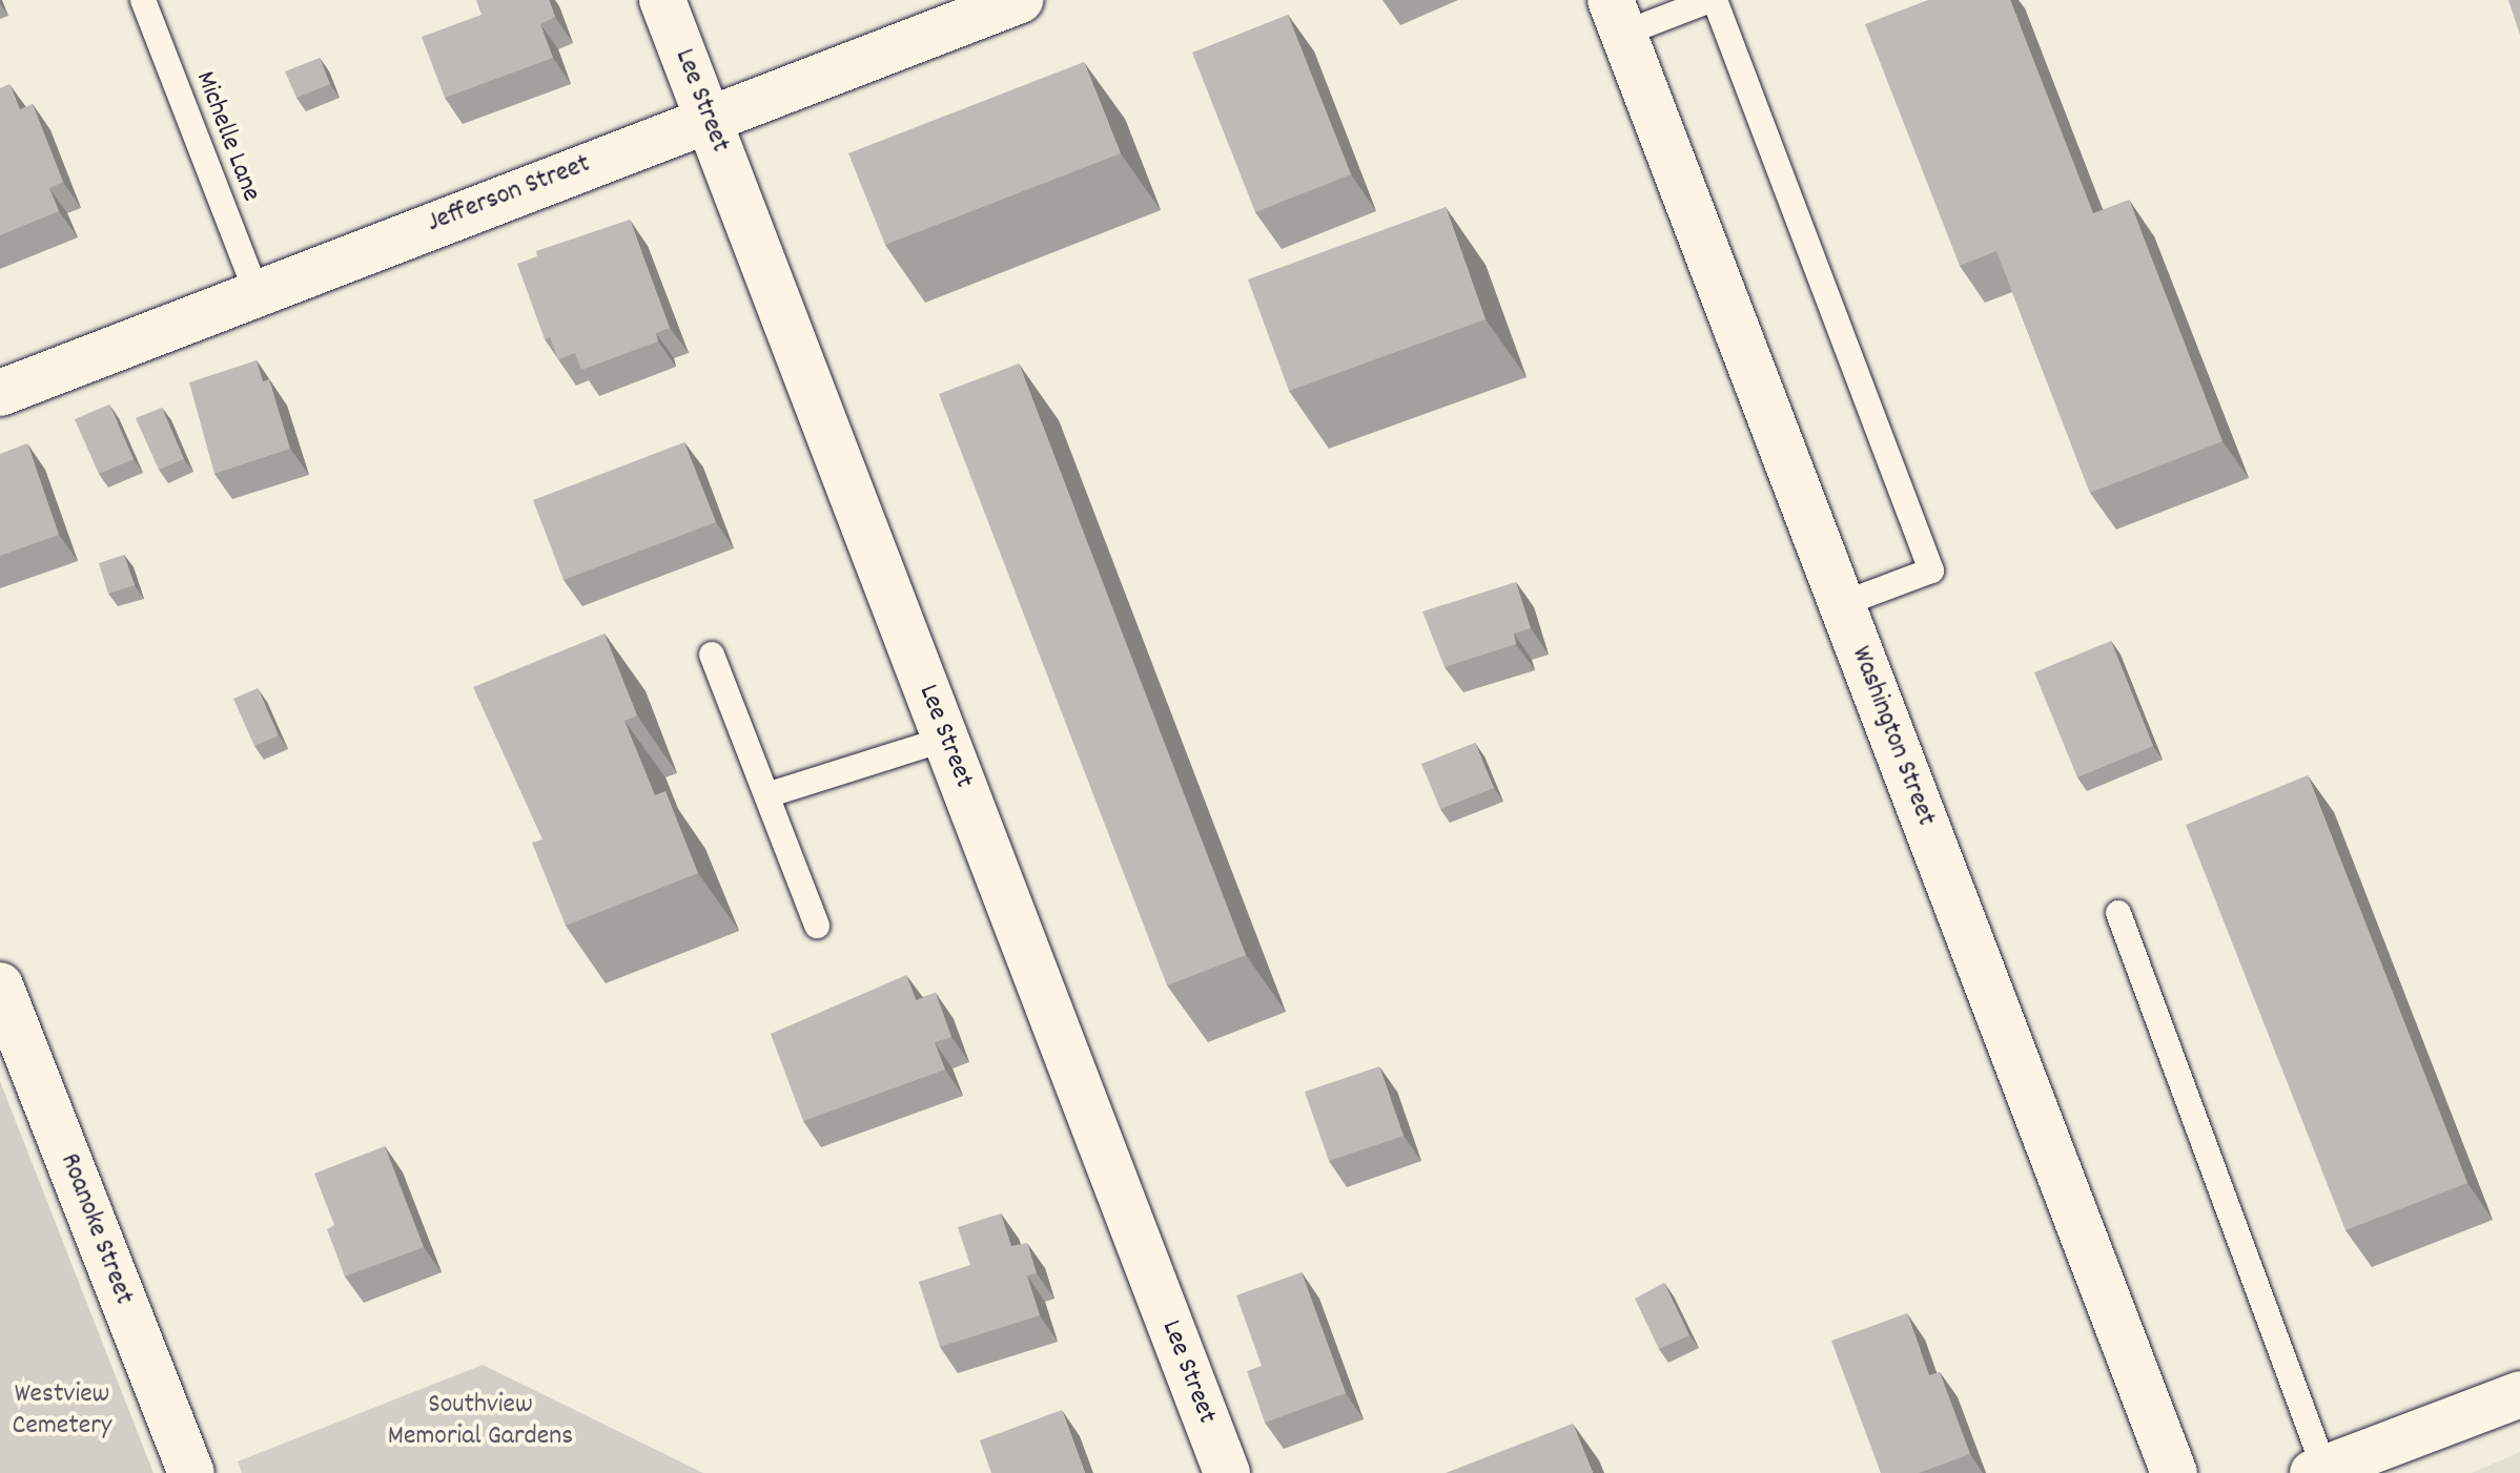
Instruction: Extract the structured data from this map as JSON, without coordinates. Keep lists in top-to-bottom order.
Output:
{
  "streets": {
    "street": [
      "Lee Street",
      "Jefferson Street",
      "Washington Street",
      "Roanoke Street"
    ],
    "lane": ["Michelle Lane"]
  },
  "crossings": [
    ["Lee Street", "Jefferson Street"],
    ["Michelle Lane", "Jefferson Street"]
  ],
  "parks": ["Westview Cemetery", "Southview Memorial Gardens"]
}
